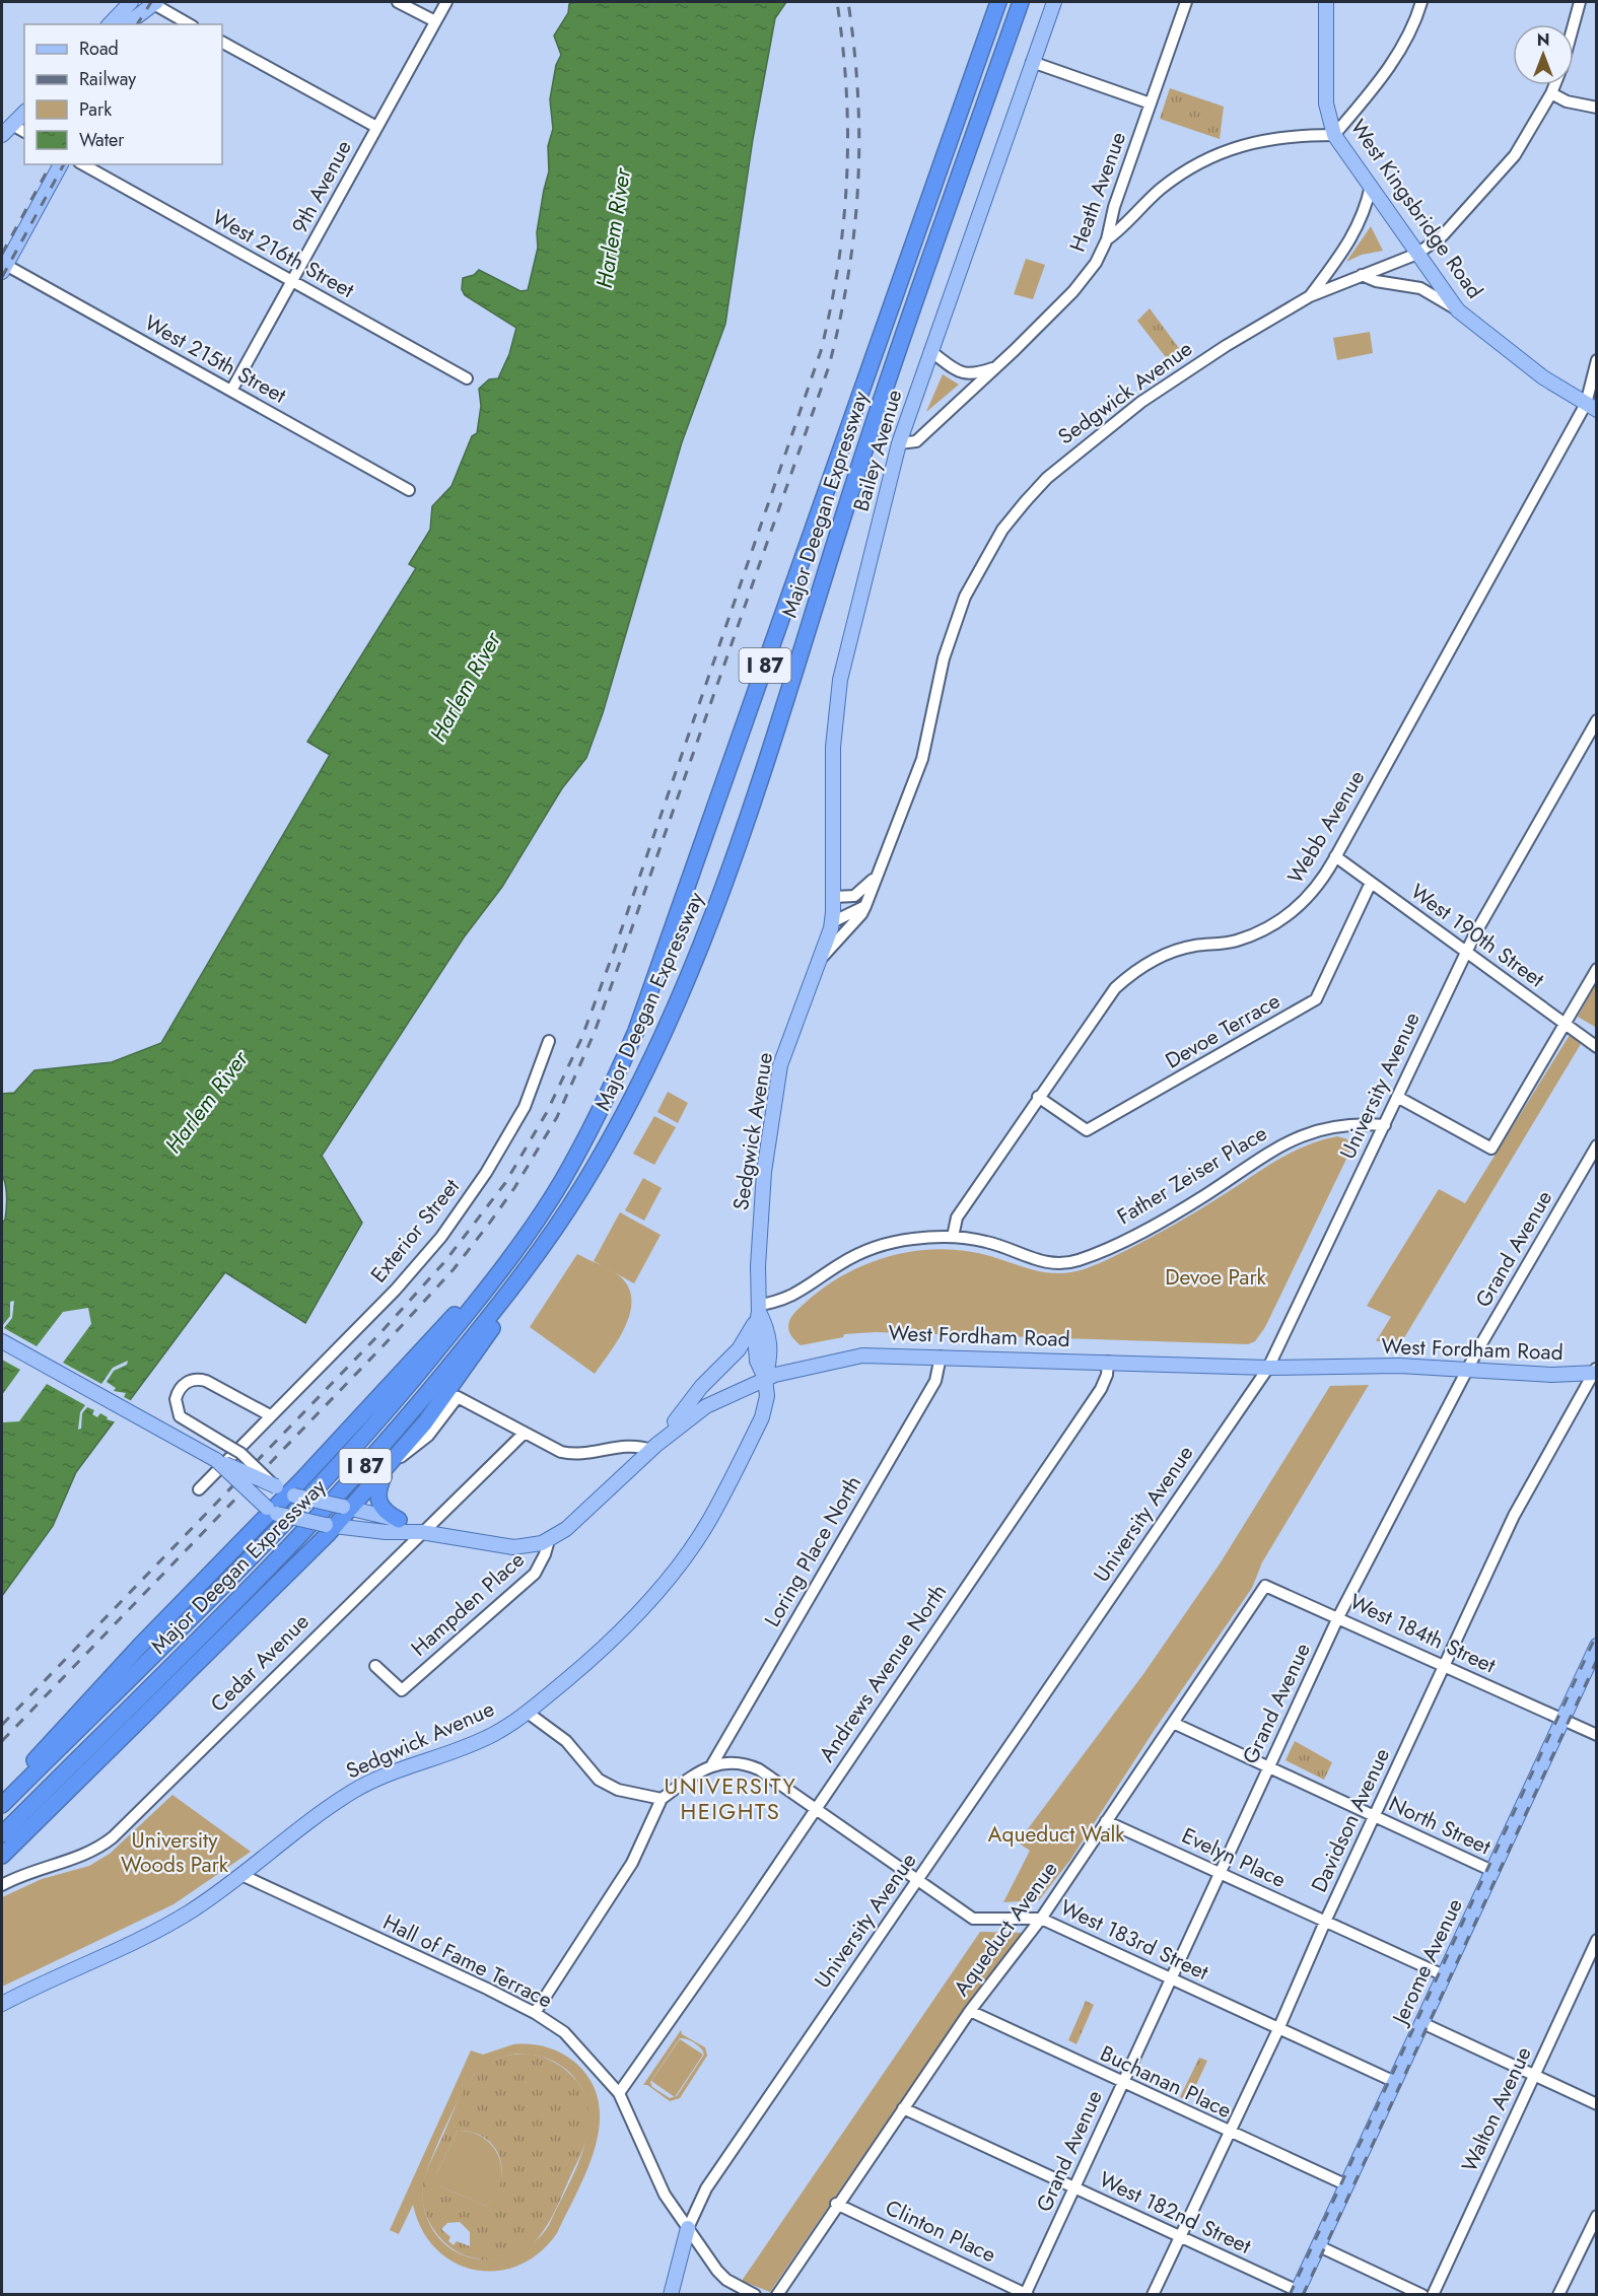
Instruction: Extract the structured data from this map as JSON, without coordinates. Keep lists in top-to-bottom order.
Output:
{
  "streets": {
    "highway": ["Major Deegan Expressway", "I 87"],
    "main road": [
      "West Kingsbridge Road",
      "Sedgwick Avenue",
      "Bailey Avenue",
      "University Avenue",
      "West Fordham Road",
      "Jerome Avenue"
    ],
    "street": [
      "9th Avenue",
      "Heath Avenue",
      "West 216th Street",
      "West 215th Street",
      "Webb Avenue",
      "West 190th Street",
      "Devoe Terrace",
      "Father Zeiser Place",
      "Exterior Street",
      "Grand Avenue",
      "Loring Place North",
      "Hampden Place",
      "West 184th Street",
      "Cedar Avenue",
      "Andrews Avenue North",
      "Davidson Avenue",
      "North Street",
      "Evelyn Place",
      "Aqueduct Avenue",
      "West 183rd Street",
      "Hall of Fame Terrace",
      "Buchanan Place",
      "Walton Avenue",
      "West 182nd Street",
      "Clinton Place"
    ]
  },
  "crossings": [
    ["9th Avenue", "West 216th Street"],
    ["9th Avenue", "West 215th Street"],
    ["Heath Avenue", "Bailey Avenue"],
    ["West Kingsbridge Road", "Sedgwick Avenue"],
    ["West Kingsbridge Road", "Webb Avenue"],
    ["Sedgwick Avenue", "Bailey Avenue"],
    ["Sedgwick Avenue", "West Fordham Road"],
    ["Sedgwick Avenue", "Hall of Fame Terrace"],
    ["Webb Avenue", "West 190th Street"],
    ["Webb Avenue", "Devoe Terrace"],
    ["Webb Avenue", "Father Zeiser Place"],
    ["West 190th Street", "Devoe Terrace"],
    ["West 190th Street", "University Avenue"],
    ["University Avenue", "Father Zeiser Place"],
    ["University Avenue", "West Fordham Road"],
    ["University Avenue", "West 183rd Street"],
    ["University Avenue", "Hall of Fame Terrace"],
    ["Grand Avenue", "West Fordham Road"],
    ["Grand Avenue", "West 184th Street"],
    ["Grand Avenue", "North Street"],
    ["Grand Avenue", "Evelyn Place"],
    ["Grand Avenue", "West 183rd Street"],
    ["Grand Avenue", "Buchanan Place"],
    ["Grand Avenue", "West 182nd Street"],
    ["Grand Avenue", "Clinton Place"],
    ["West Fordham Road", "Loring Place North"],
    ["West Fordham Road", "Hampden Place"],
    ["West Fordham Road", "Cedar Avenue"],
    ["West Fordham Road", "Andrews Avenue North"],
    ["West Fordham Road", "Davidson Avenue"],
    ["Loring Place North", "West 183rd Street"],
    ["West 184th Street", "Davidson Avenue"],
    ["West 184th Street", "Aqueduct Avenue"],
    ["West 184th Street", "Jerome Avenue"],
    ["Andrews Avenue North", "West 183rd Street"],
    ["Andrews Avenue North", "Hall of Fame Terrace"],
    ["Davidson Avenue", "North Street"],
    ["Davidson Avenue", "Evelyn Place"],
    ["Davidson Avenue", "West 183rd Street"],
    ["Davidson Avenue", "Buchanan Place"],
    ["Davidson Avenue", "West 182nd Street"],
    ["North Street", "Aqueduct Avenue"],
    ["North Street", "Jerome Avenue"],
    ["Evelyn Place", "Aqueduct Avenue"],
    ["Evelyn Place", "Jerome Avenue"],
    ["Aqueduct Avenue", "West 183rd Street"],
    ["Aqueduct Avenue", "Buchanan Place"],
    ["Aqueduct Avenue", "West 182nd Street"],
    ["Aqueduct Avenue", "Clinton Place"],
    ["West 183rd Street", "Jerome Avenue"],
    ["Jerome Avenue", "Buchanan Place"],
    ["Jerome Avenue", "West 182nd Street"]
  ],
  "districts": ["UNIVERSITY HEIGHTS"],
  "water": ["Harlem River"],
  "parks": ["Devoe Park", "Aqueduct Walk", "University Woods Park"],
  "legend": [
    "Road",
    "Railway",
    "Park",
    "Water"
  ],
  "north": "top"
}
